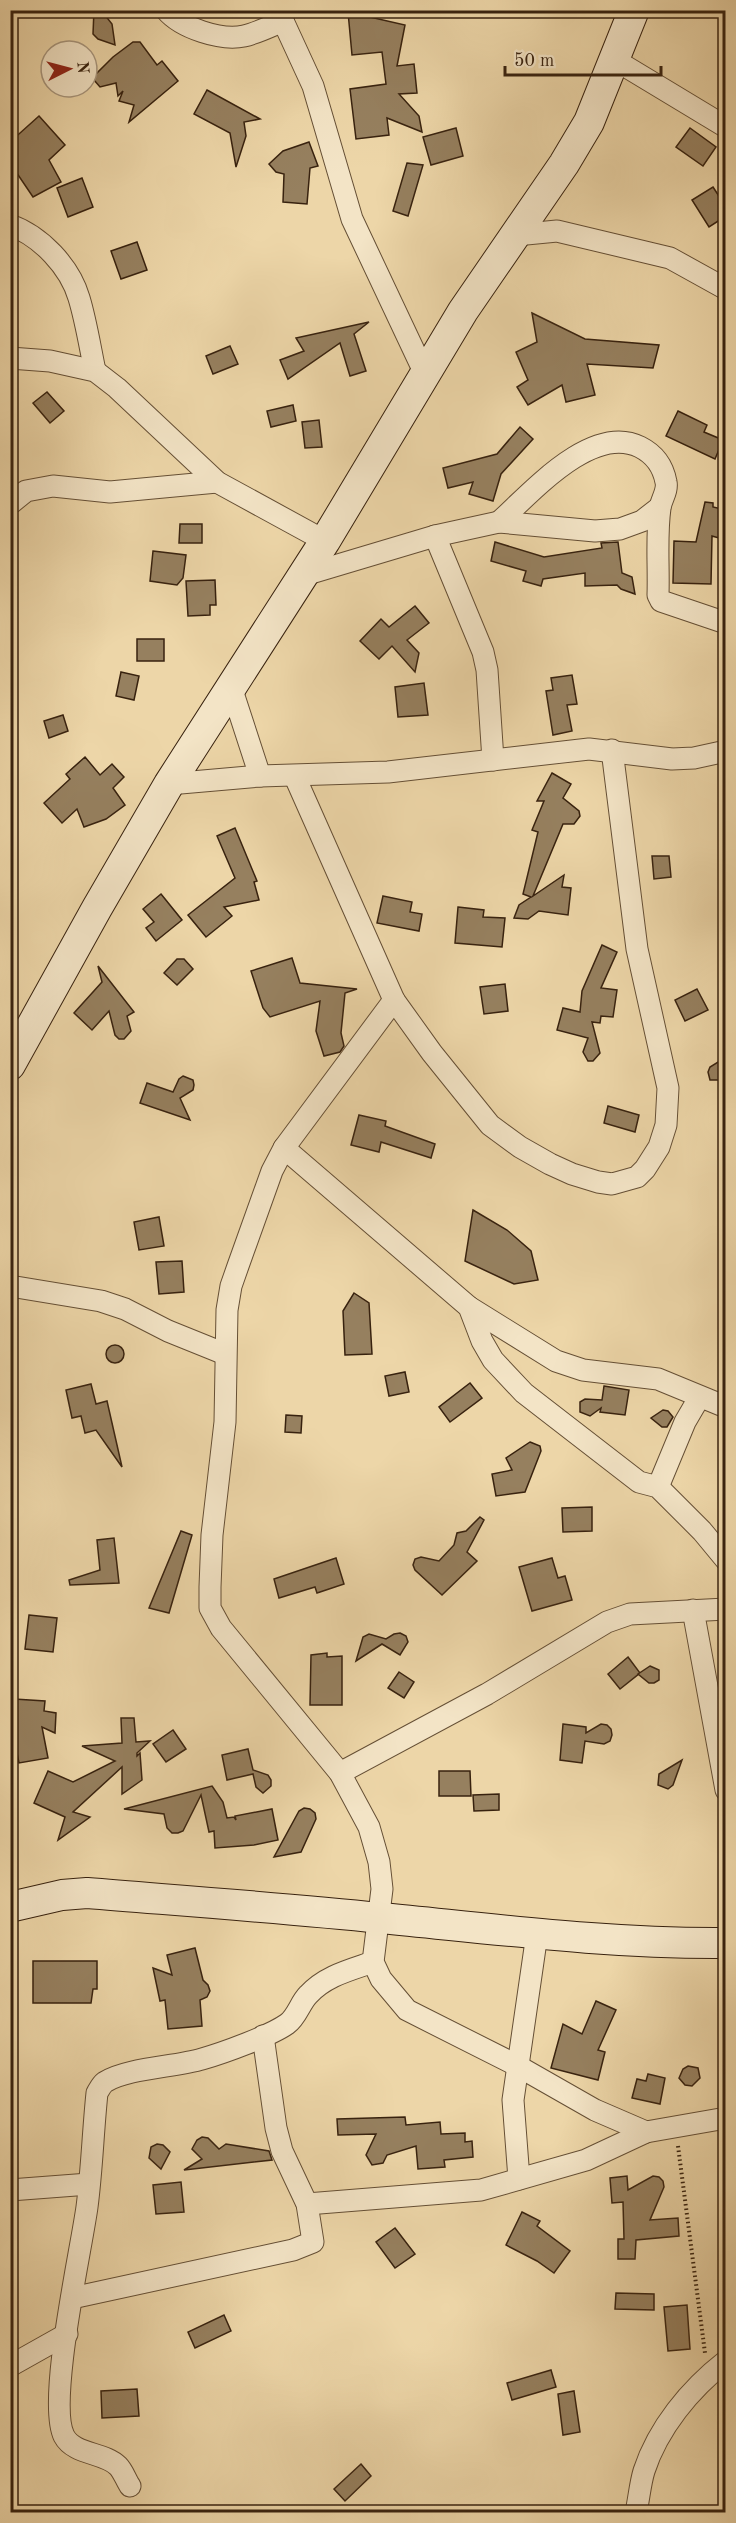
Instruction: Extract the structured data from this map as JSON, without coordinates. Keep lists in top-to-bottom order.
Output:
{
  "scale_bar": "50 m",
  "north": "right"
}
